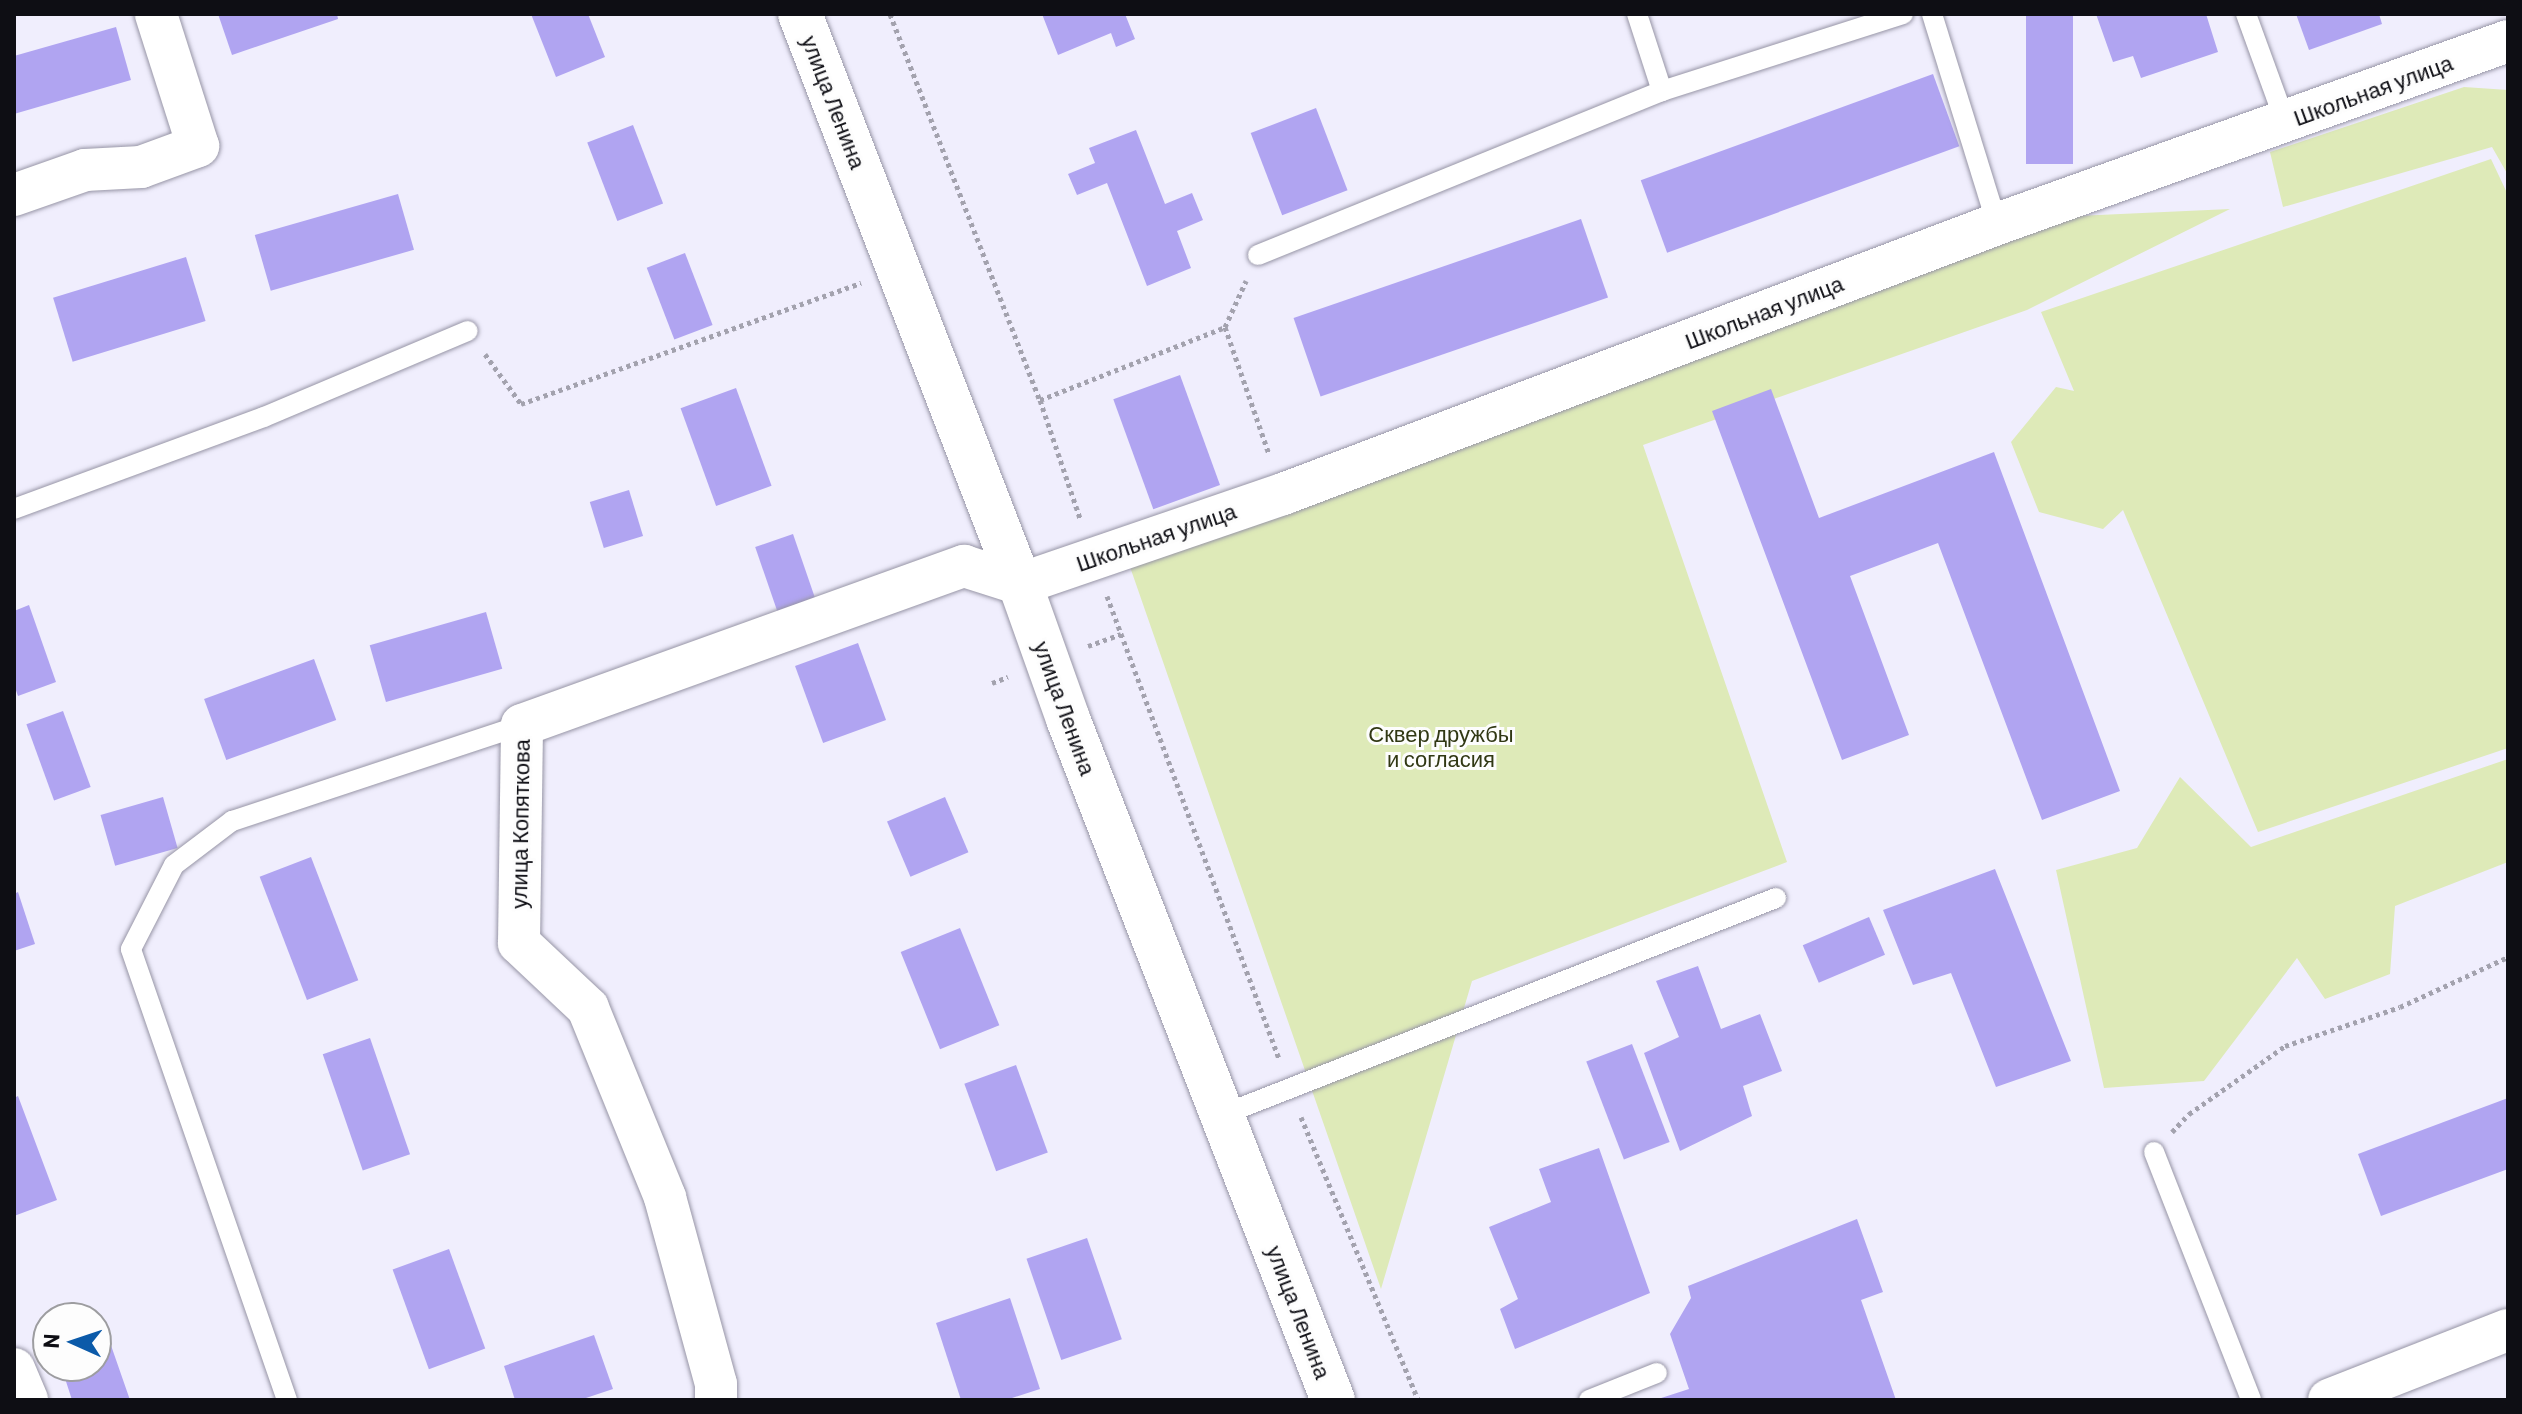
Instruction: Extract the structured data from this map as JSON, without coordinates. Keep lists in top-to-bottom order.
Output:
{
  "streets": {
    "main road": ["улица Ленина"],
    "street": ["Школьная улица", "улица Копяткова"]
  },
  "crossings": [
    ["Школьная улица", "улица Ленина"],
    ["Школьная улица", "улица Копяткова"],
    ["улица Ленина", "улица Копяткова"]
  ],
  "parks": ["Сквер дружбы и согласия"],
  "north": "left"
}
